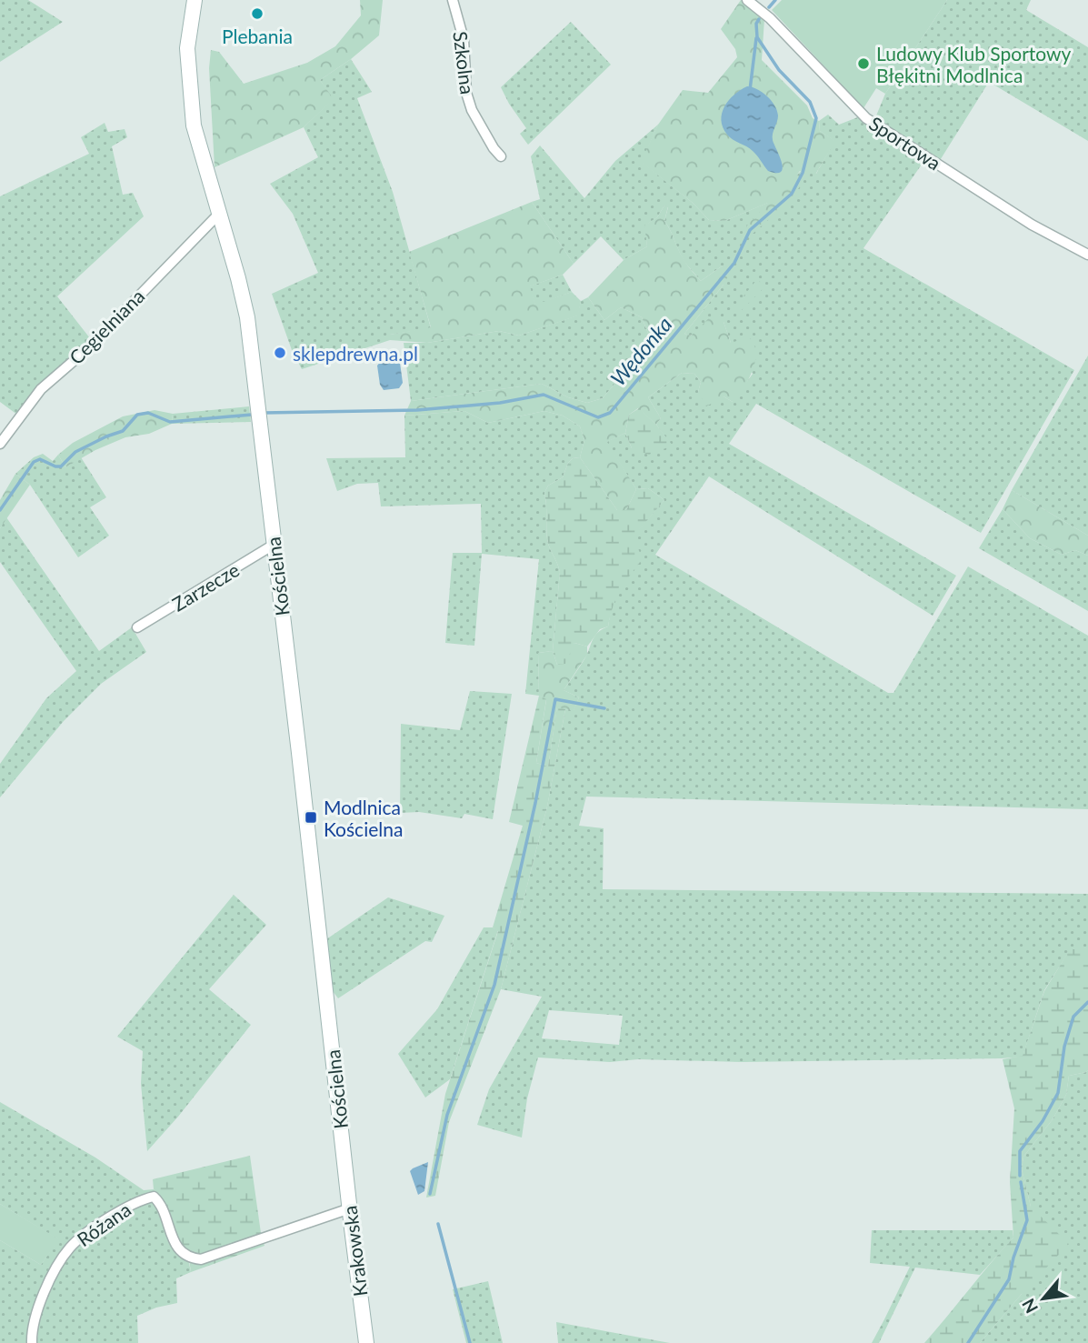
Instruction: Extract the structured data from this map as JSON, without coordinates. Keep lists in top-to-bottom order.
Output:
{
  "streets": {
    "street": [
      "Szkolna",
      "Sportowa",
      "Cegielniana",
      "Kościelna",
      "Zarzecze",
      "Różana",
      "Krakowska"
    ]
  },
  "crossings": [
    ["Cegielniana", "Kościelna"],
    ["Kościelna", "Zarzecze"],
    ["Kościelna", "Krakowska"],
    ["Różana", "Krakowska"]
  ],
  "water": ["Wędonka"],
  "places": {
    "other": ["Plebania", "Ludowy Klub Sportowy Błękitni Modlnica", "sklepdrewna.pl"],
    "transit": ["Modlnica Kościelna"]
  },
  "north": "bottom left"
}
